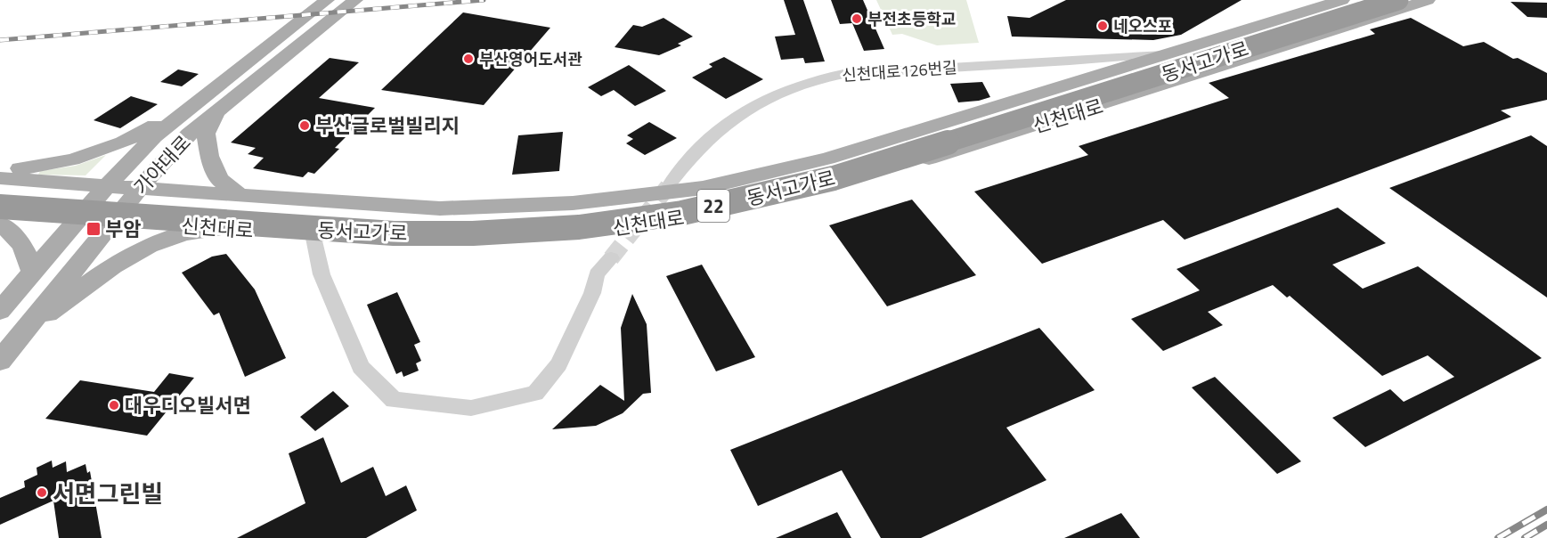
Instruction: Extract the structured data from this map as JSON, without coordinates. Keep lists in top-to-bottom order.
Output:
{
  "streets": {
    "highway": ["동서고가로", "22"],
    "main road": ["신천대로", "가야대로"],
    "street": ["신천대로126번길"]
  },
  "crossings": [
    ["신천대로126번길", "신천대로"],
    ["신천대로", "가야대로"]
  ],
  "places": {
    "other": [
      "부전초등학교",
      "네오스포",
      "부산영어도서관",
      "부산글로벌빌리지",
      "대우디오빌서면",
      "서면그린빌"
    ],
    "transit": ["부암"]
  }
}
